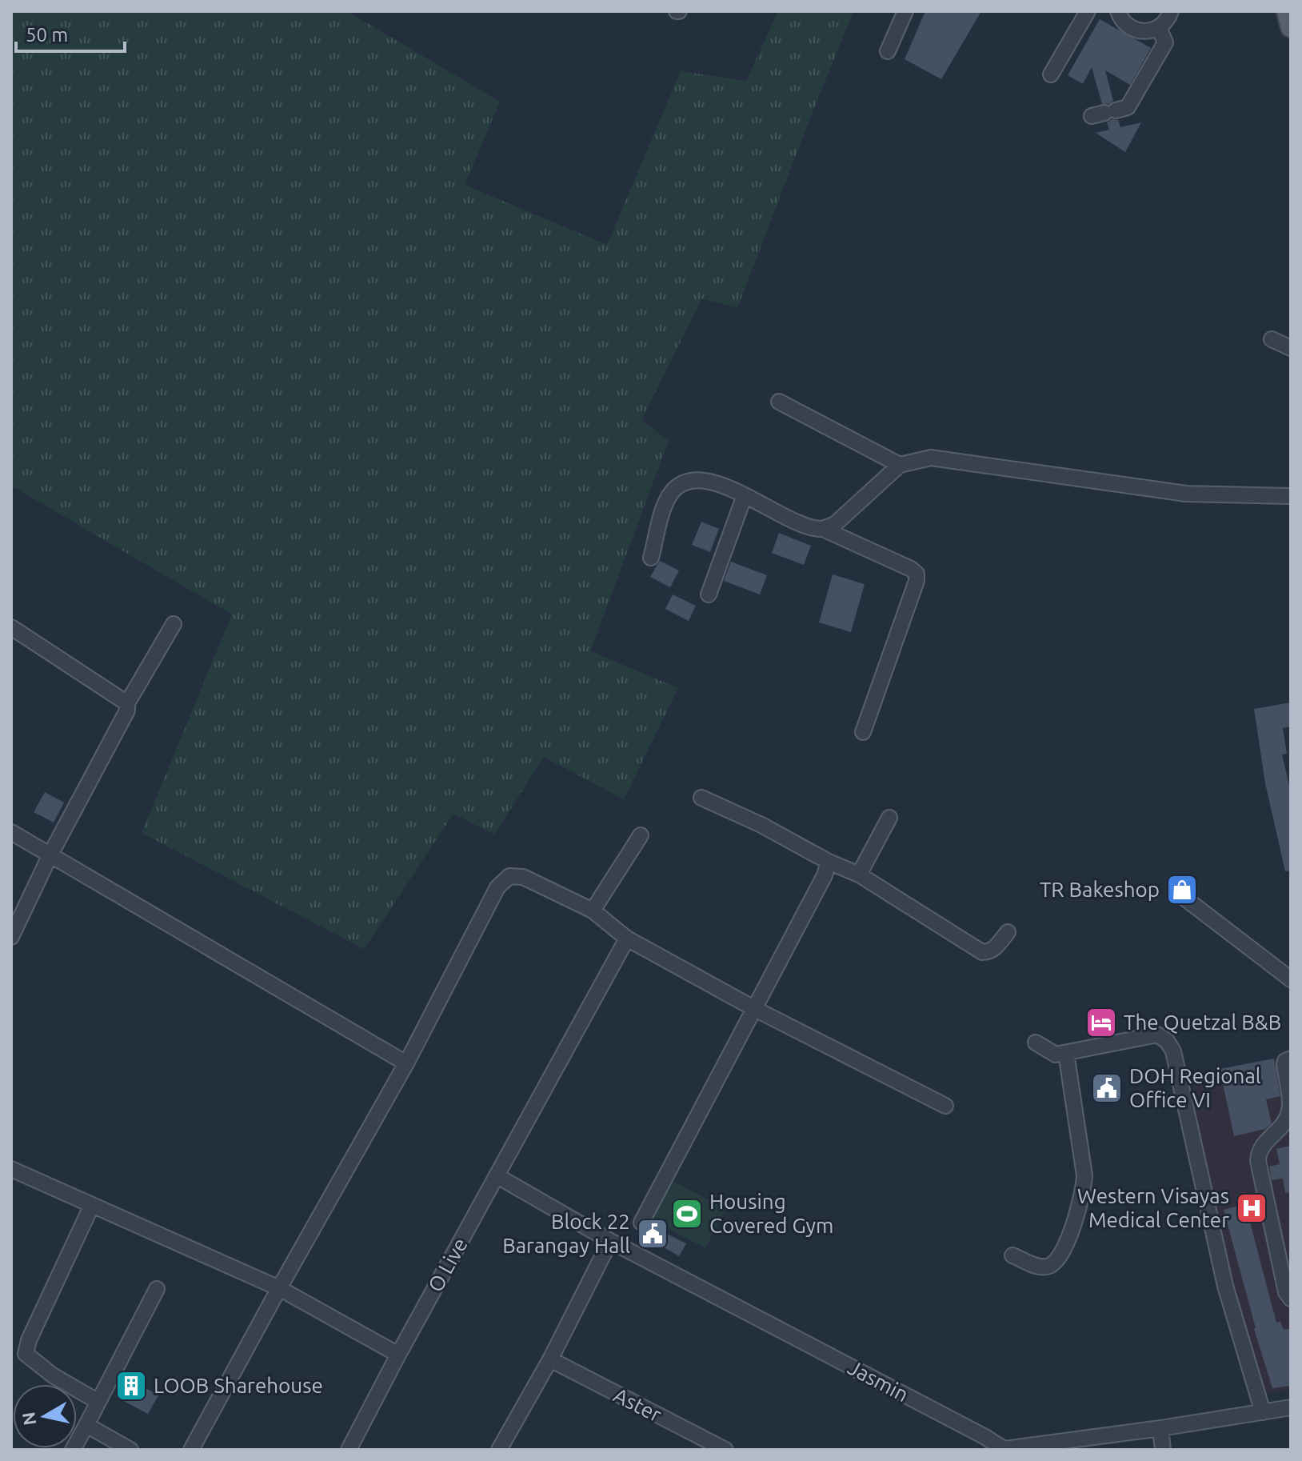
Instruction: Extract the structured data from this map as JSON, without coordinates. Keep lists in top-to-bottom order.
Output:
{
  "streets": {
    "street": ["O Live", "Jasmin", "Aster"]
  },
  "crossings": [
    ["O Live", "Jasmin"]
  ],
  "places": {
    "shop": ["TR Bakeshop"],
    "hotel": ["The Quetzal B&B"],
    "public building": ["DOH Regional Office VI", "Block 22 Barangay Hall"],
    "hospital": ["Western Visayas Medical Center"],
    "sports": ["Housing Covered Gym"],
    "building": ["LOOB Sharehouse"]
  },
  "scale_bar": "50 m",
  "north": "left"
}
